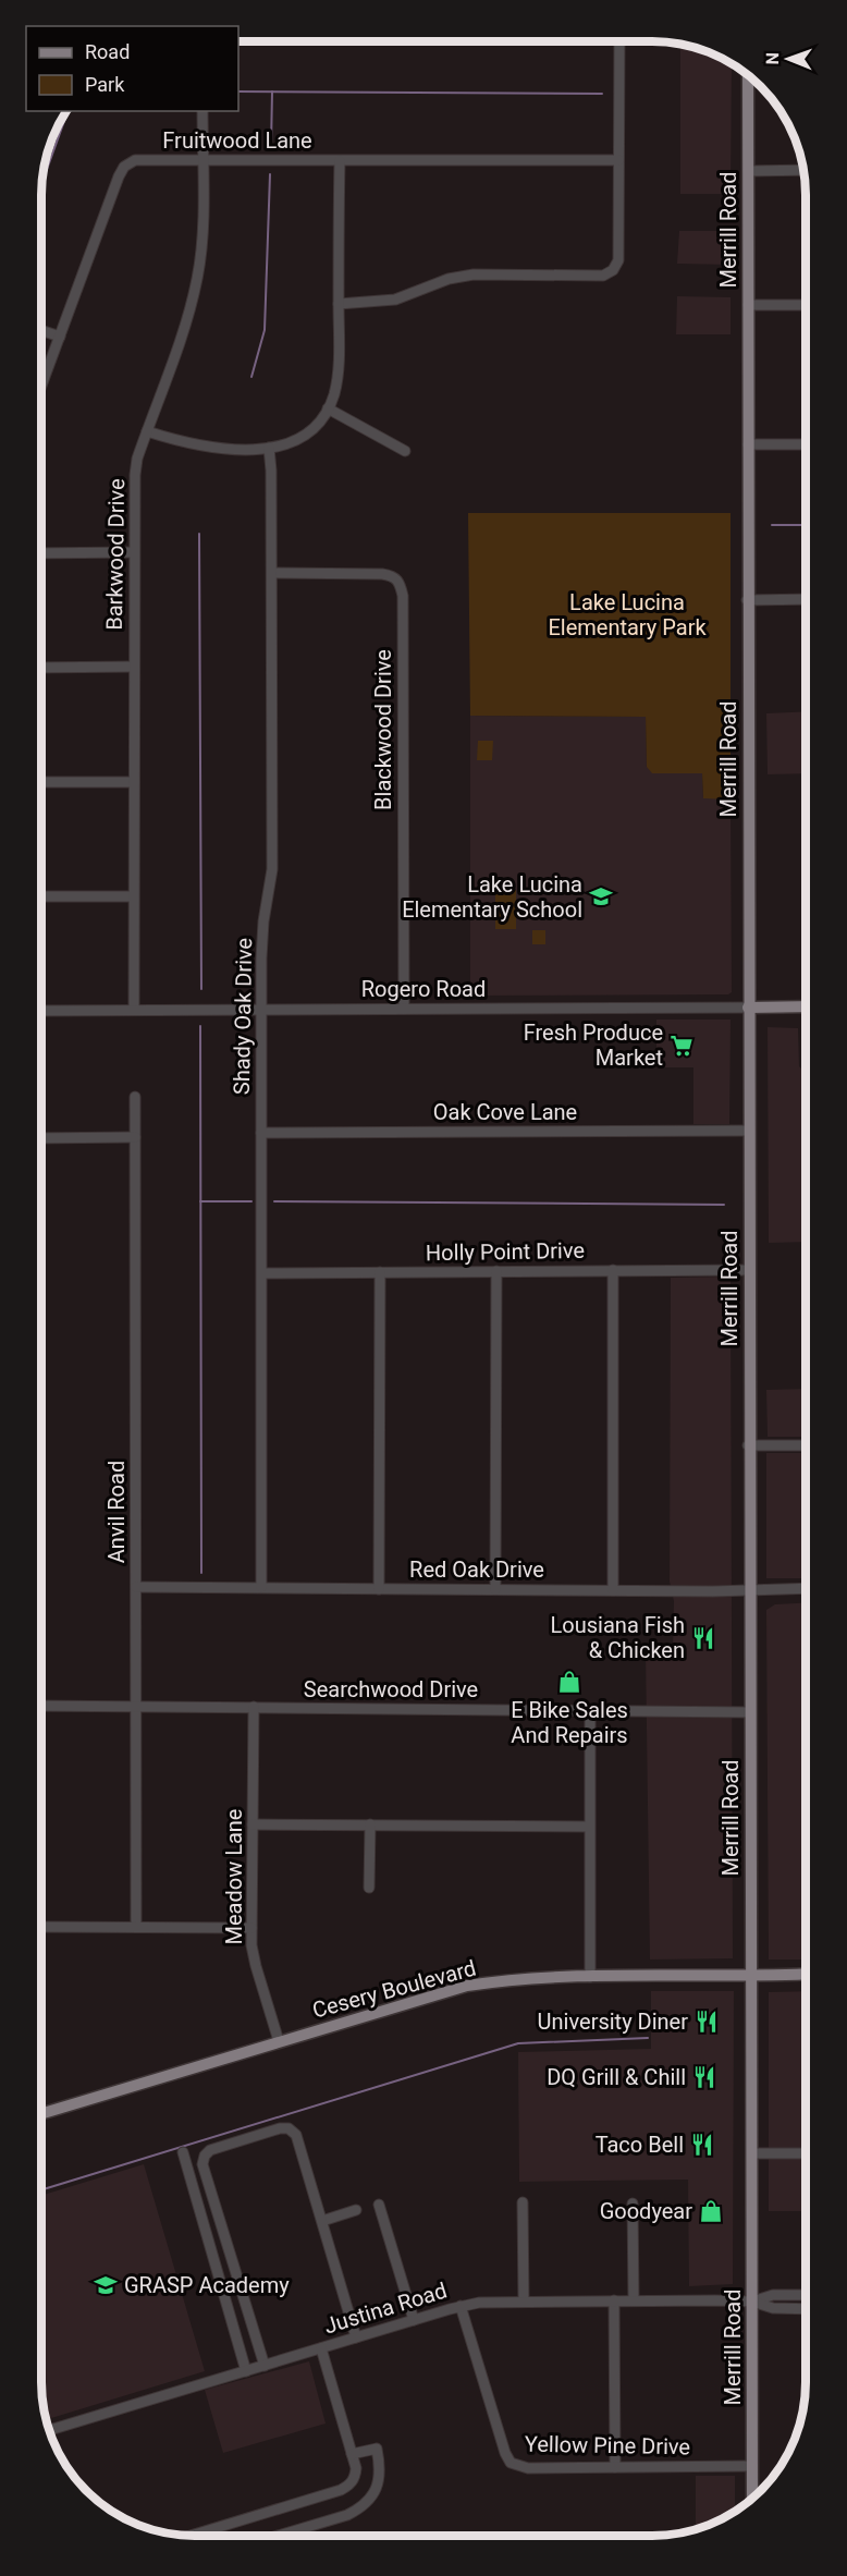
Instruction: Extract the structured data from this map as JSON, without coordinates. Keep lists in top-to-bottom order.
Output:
{
  "streets": {
    "main road": ["Merrill Road", "Rogero Road", "Cesery Boulevard"],
    "street": [
      "Fruitwood Lane",
      "Barkwood Drive",
      "Blackwood Drive",
      "Shady Oak Drive",
      "Oak Cove Lane",
      "Holly Point Drive",
      "Anvil Road",
      "Red Oak Drive",
      "Searchwood Drive",
      "Meadow Lane",
      "Justina Road",
      "Yellow Pine Drive"
    ]
  },
  "crossings": [
    ["Fruitwood Lane", "Barkwood Drive"],
    ["Merrill Road", "Rogero Road"],
    ["Merrill Road", "Oak Cove Lane"],
    ["Merrill Road", "Holly Point Drive"],
    ["Merrill Road", "Red Oak Drive"],
    ["Merrill Road", "Searchwood Drive"],
    ["Merrill Road", "Cesery Boulevard"],
    ["Merrill Road", "Justina Road"],
    ["Merrill Road", "Yellow Pine Drive"],
    ["Barkwood Drive", "Rogero Road"],
    ["Blackwood Drive", "Rogero Road"],
    ["Blackwood Drive", "Shady Oak Drive"],
    ["Rogero Road", "Shady Oak Drive"],
    ["Shady Oak Drive", "Oak Cove Lane"],
    ["Shady Oak Drive", "Holly Point Drive"],
    ["Shady Oak Drive", "Red Oak Drive"],
    ["Anvil Road", "Red Oak Drive"],
    ["Anvil Road", "Searchwood Drive"],
    ["Searchwood Drive", "Meadow Lane"],
    ["Meadow Lane", "Cesery Boulevard"],
    ["Justina Road", "Yellow Pine Drive"]
  ],
  "parks": ["Lake Lucina Elementary Park"],
  "places": {
    "school or university": ["Lake Lucina Elementary School", "GRASP Academy"],
    "supermarket": ["Fresh Produce Market"],
    "restaurant": [
      "Lousiana Fish & Chicken",
      "University Diner",
      "DQ Grill & Chill",
      "Taco Bell"
    ],
    "shop": ["E Bike Sales And Repairs", "Goodyear"]
  },
  "legend": ["Road", "Park"],
  "north": "left"
}
